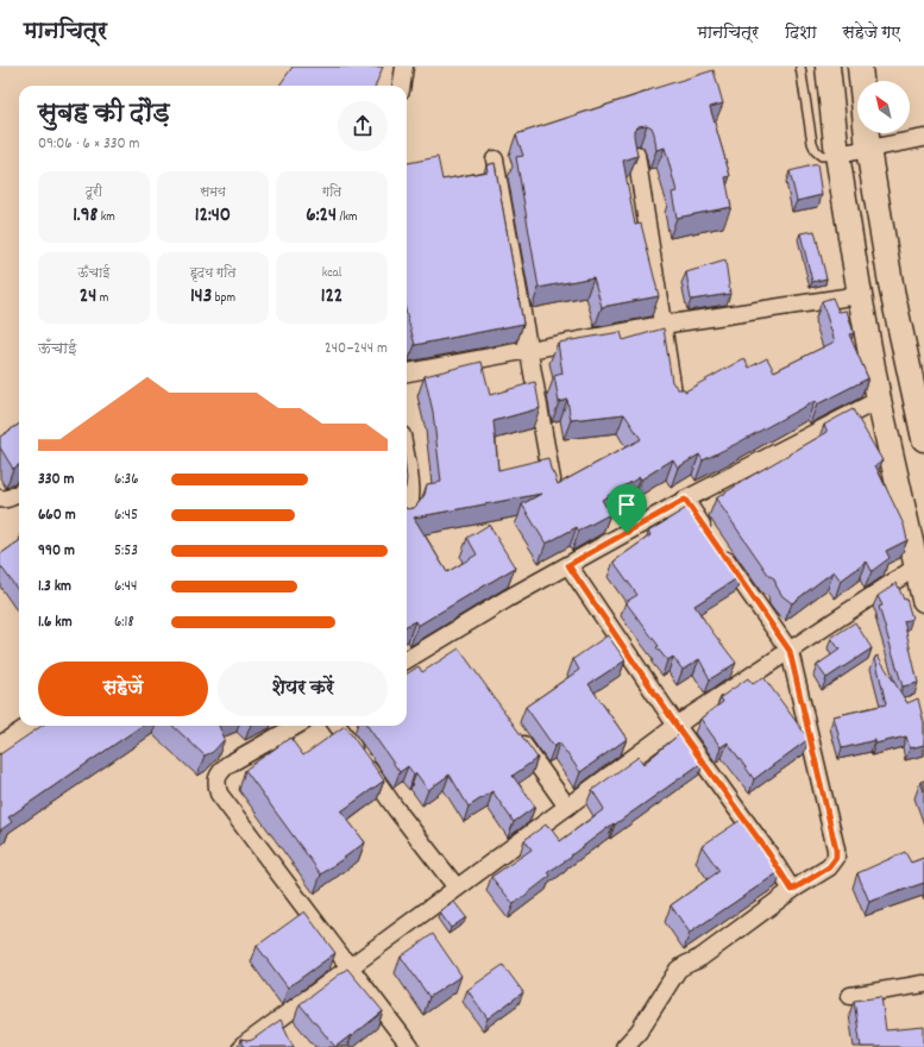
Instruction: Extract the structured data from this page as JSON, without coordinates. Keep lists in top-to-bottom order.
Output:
{
  "north": "top left",
  "page": {
    "header": "मानचित्र",
    "nav": ["मानचित्र", "दिशा", "सहेजे गए"],
    "heading": ["सुबह की दौड़", "09:06 · 6 × 330 m"],
    "stats": [
      ["दूरी", "1.98 km"],
      ["समय", "12:40"],
      ["गति", "6:24 /km"],
      ["ऊँचाई", "24 m"],
      ["हृदय गति", "143 bpm"],
      ["kcal", "122"]
    ],
    "chart": ["ऊँचाई", "240–244 m"],
    "list": [
      {
        "name": "330 m",
        "note": "6:36"
      },
      {
        "name": "660 m",
        "note": "6:45"
      },
      {
        "name": "990 m",
        "note": "5:53"
      },
      {
        "name": "1.3 km",
        "note": "6:44"
      },
      {
        "name": "1.6 km",
        "note": "6:18"
      }
    ],
    "buttons": ["सहेजें", "शेयर करें"]
  }
}
